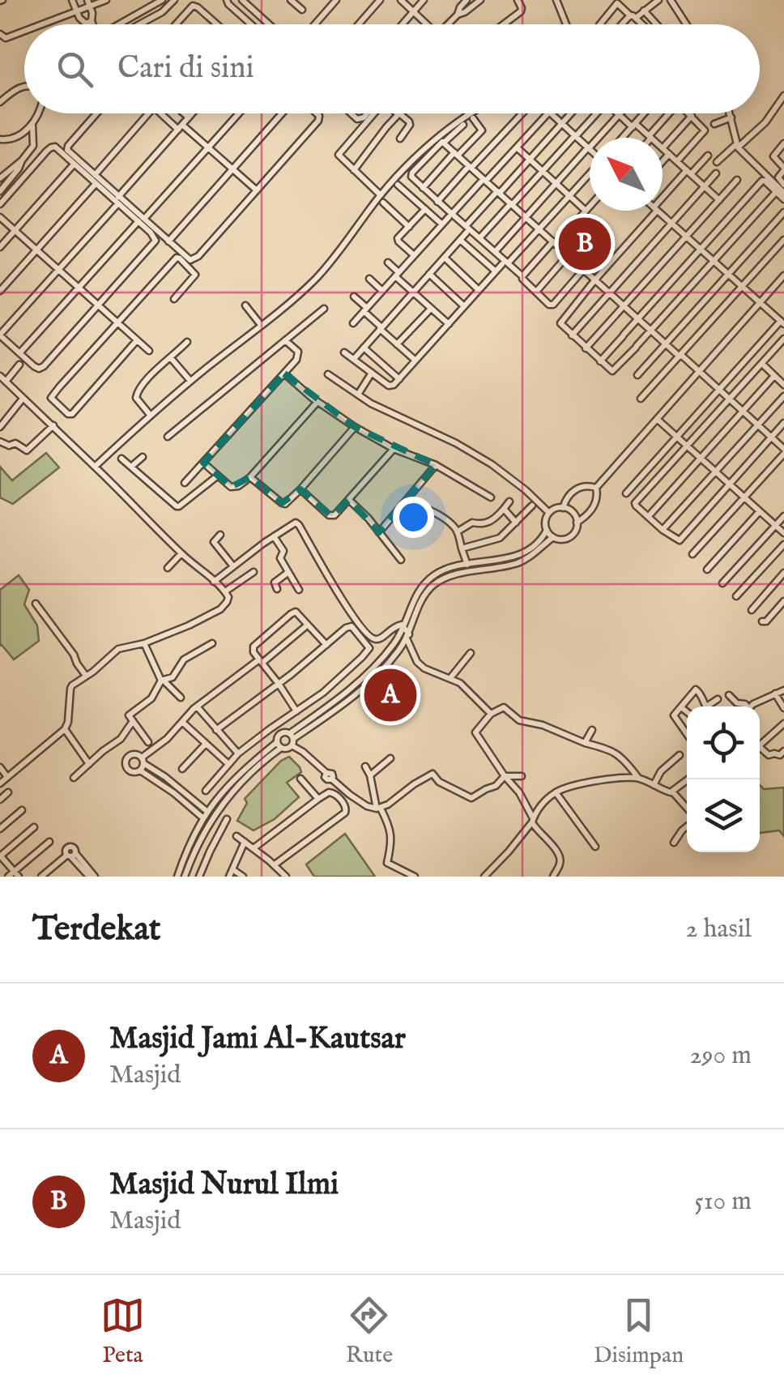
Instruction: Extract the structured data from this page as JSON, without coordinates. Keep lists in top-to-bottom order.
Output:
{
  "north": "top left",
  "page": {
    "search": "Cari di sini",
    "pins": ["B", "A"],
    "heading": ["Terdekat", "2 hasil"],
    "list": [
      {
        "mark": "A",
        "name": "Masjid Jami Al-Kautsar",
        "note": "Masjid",
        "value": "290 m"
      },
      {
        "mark": "B",
        "name": "Masjid Nurul Ilmi",
        "note": "Masjid",
        "value": "510 m"
      }
    ],
    "nav": ["Peta", "Rute", "Disimpan"]
  }
}
